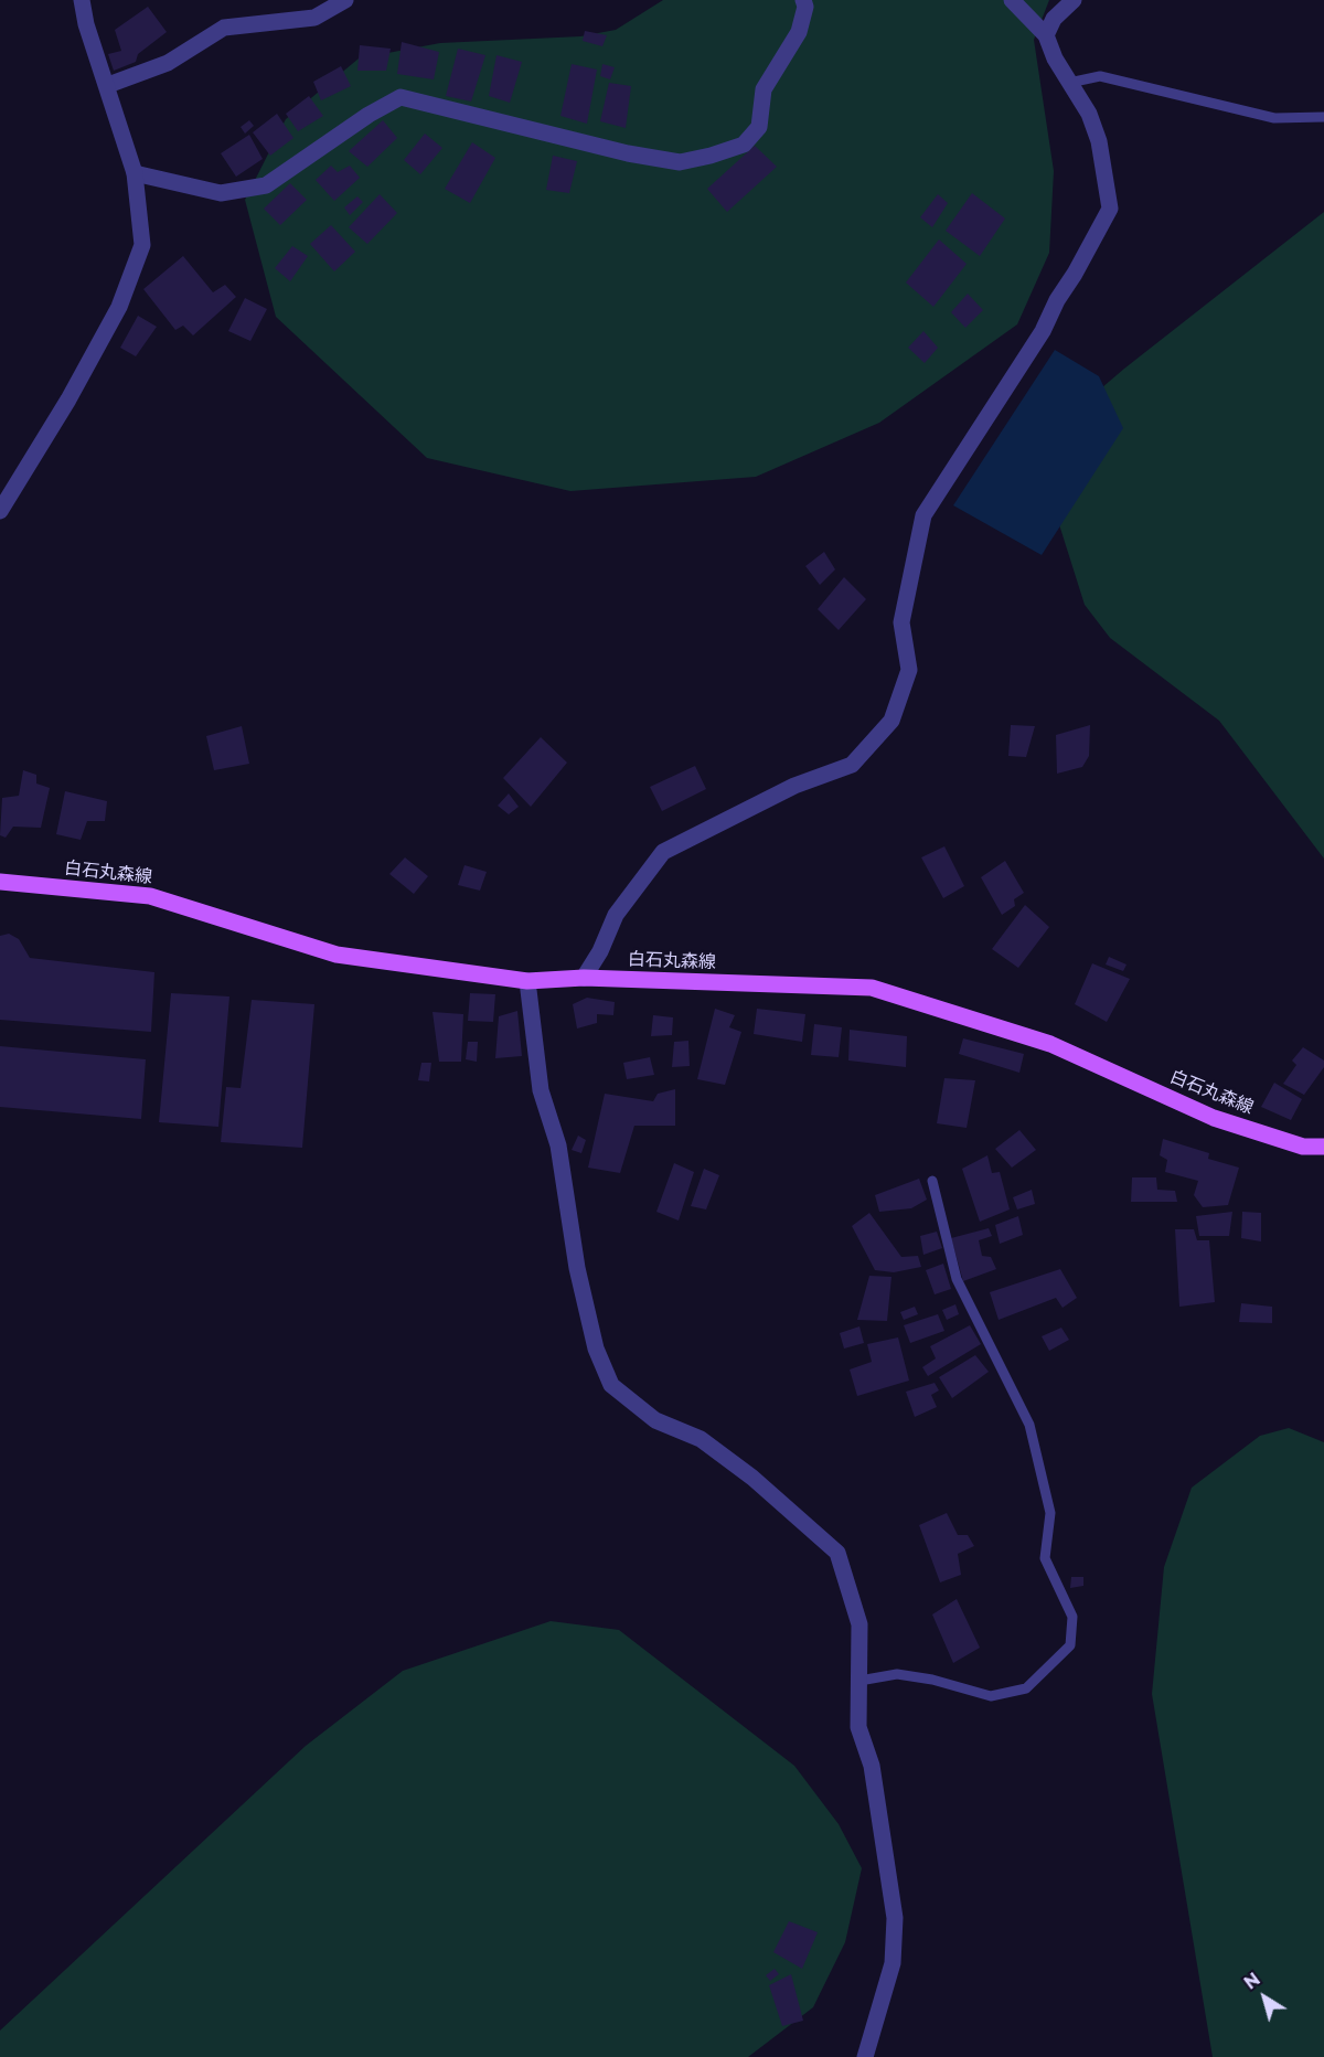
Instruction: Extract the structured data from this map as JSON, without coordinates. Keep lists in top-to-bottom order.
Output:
{
  "streets": {
    "main road": ["白石丸森線"]
  },
  "north": "top left"
}
